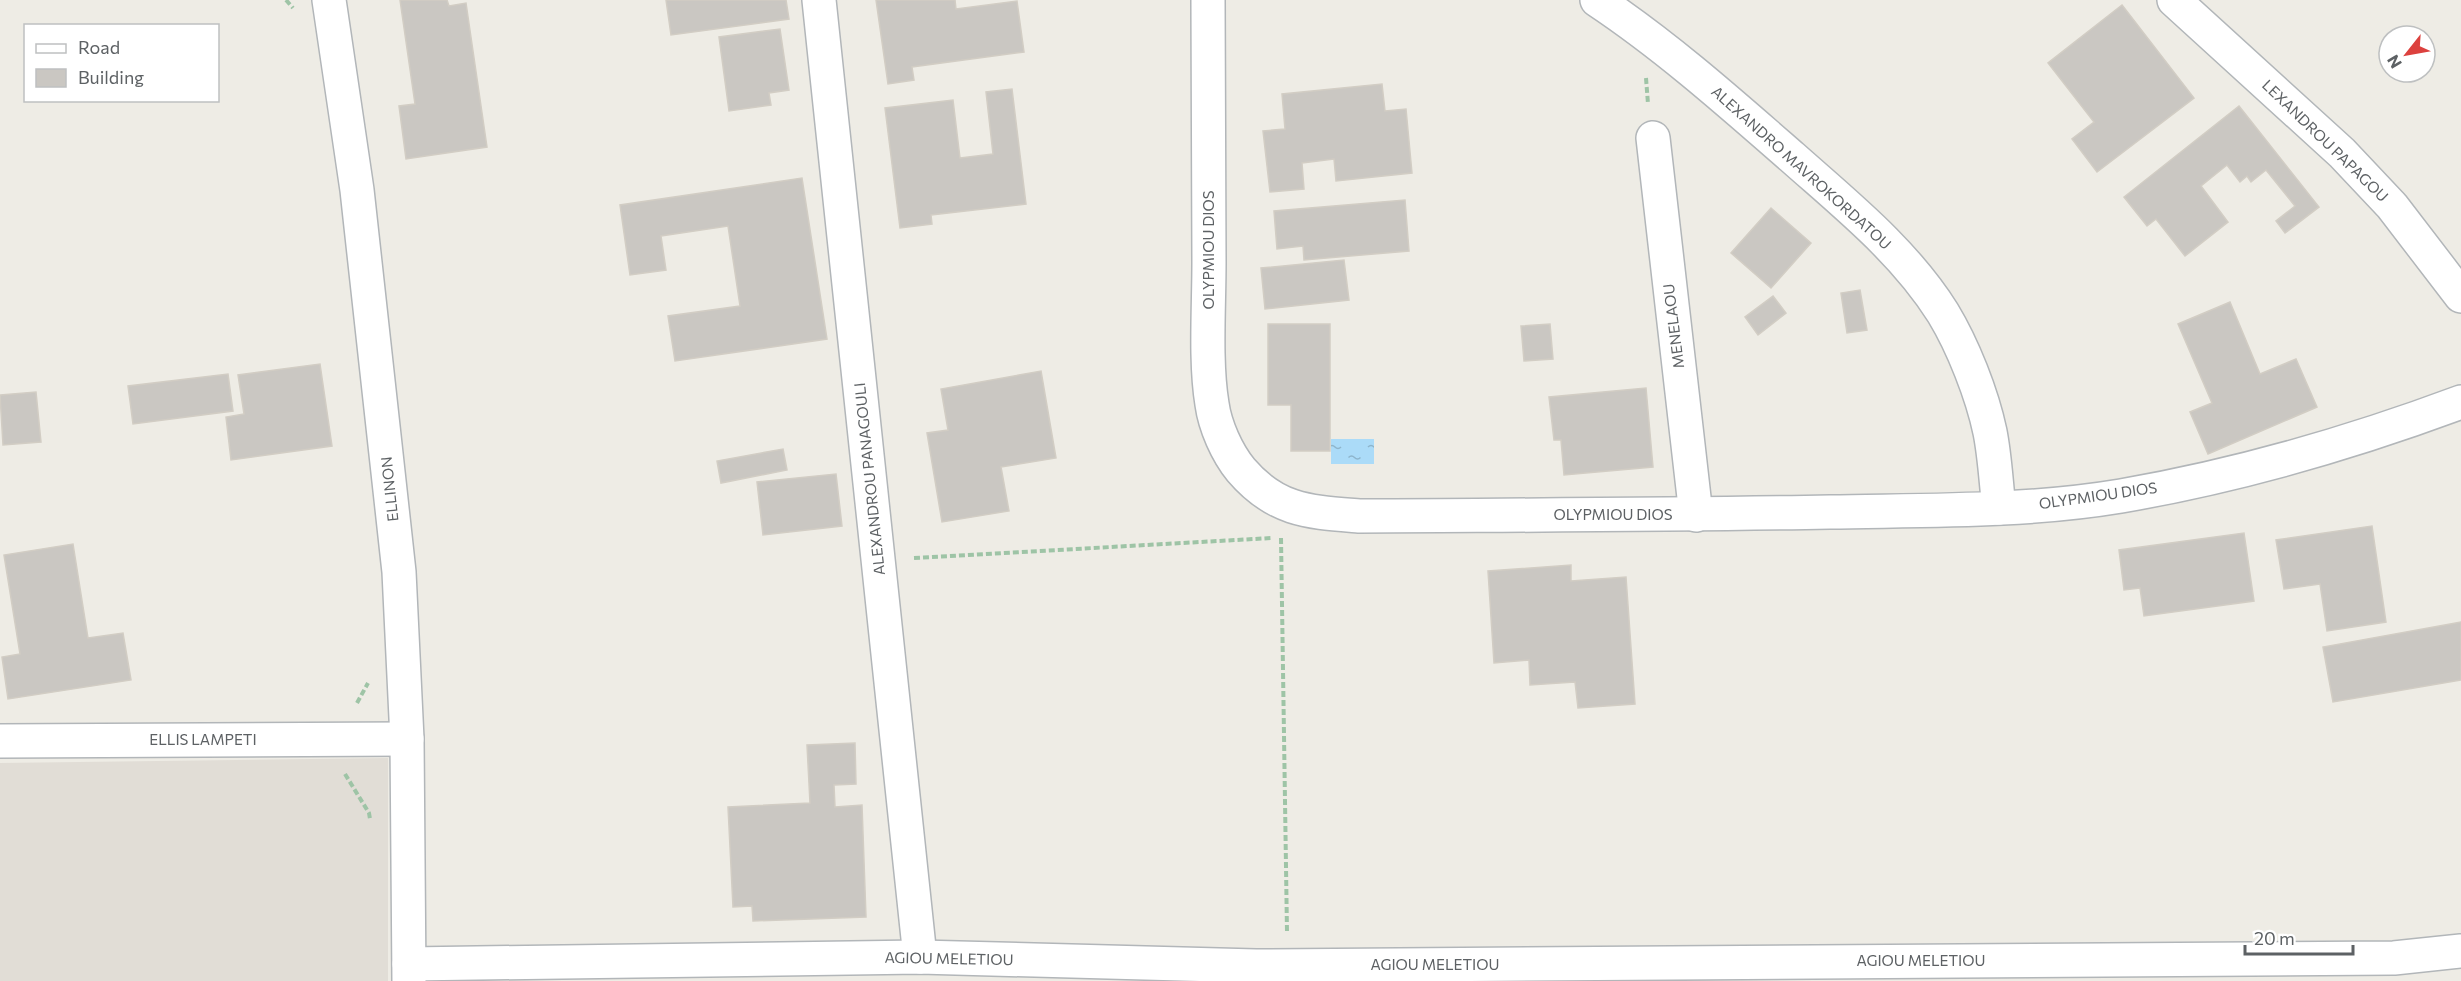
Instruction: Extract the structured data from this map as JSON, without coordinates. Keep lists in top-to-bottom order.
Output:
{
  "streets": {
    "street": [
      "LEXANDROU PAPAGOU",
      "ALEXANDRO MAVROKORDATOU",
      "OLYPMIOU DIOS",
      "MENELAOU",
      "ALEXANDROU PANAGOULI",
      "ELLINON",
      "ELLIS LAMPETI",
      "AGIOU MELETIOU"
    ]
  },
  "crossings": [
    ["ALEXANDRO MAVROKORDATOU", "OLYPMIOU DIOS"],
    ["OLYPMIOU DIOS", "MENELAOU"],
    ["ALEXANDROU PANAGOULI", "AGIOU MELETIOU"],
    ["ELLINON", "ELLIS LAMPETI"],
    ["ELLINON", "AGIOU MELETIOU"]
  ],
  "legend": ["Road", "Building"],
  "scale_bar": "20 m",
  "north": "bottom left"
}
